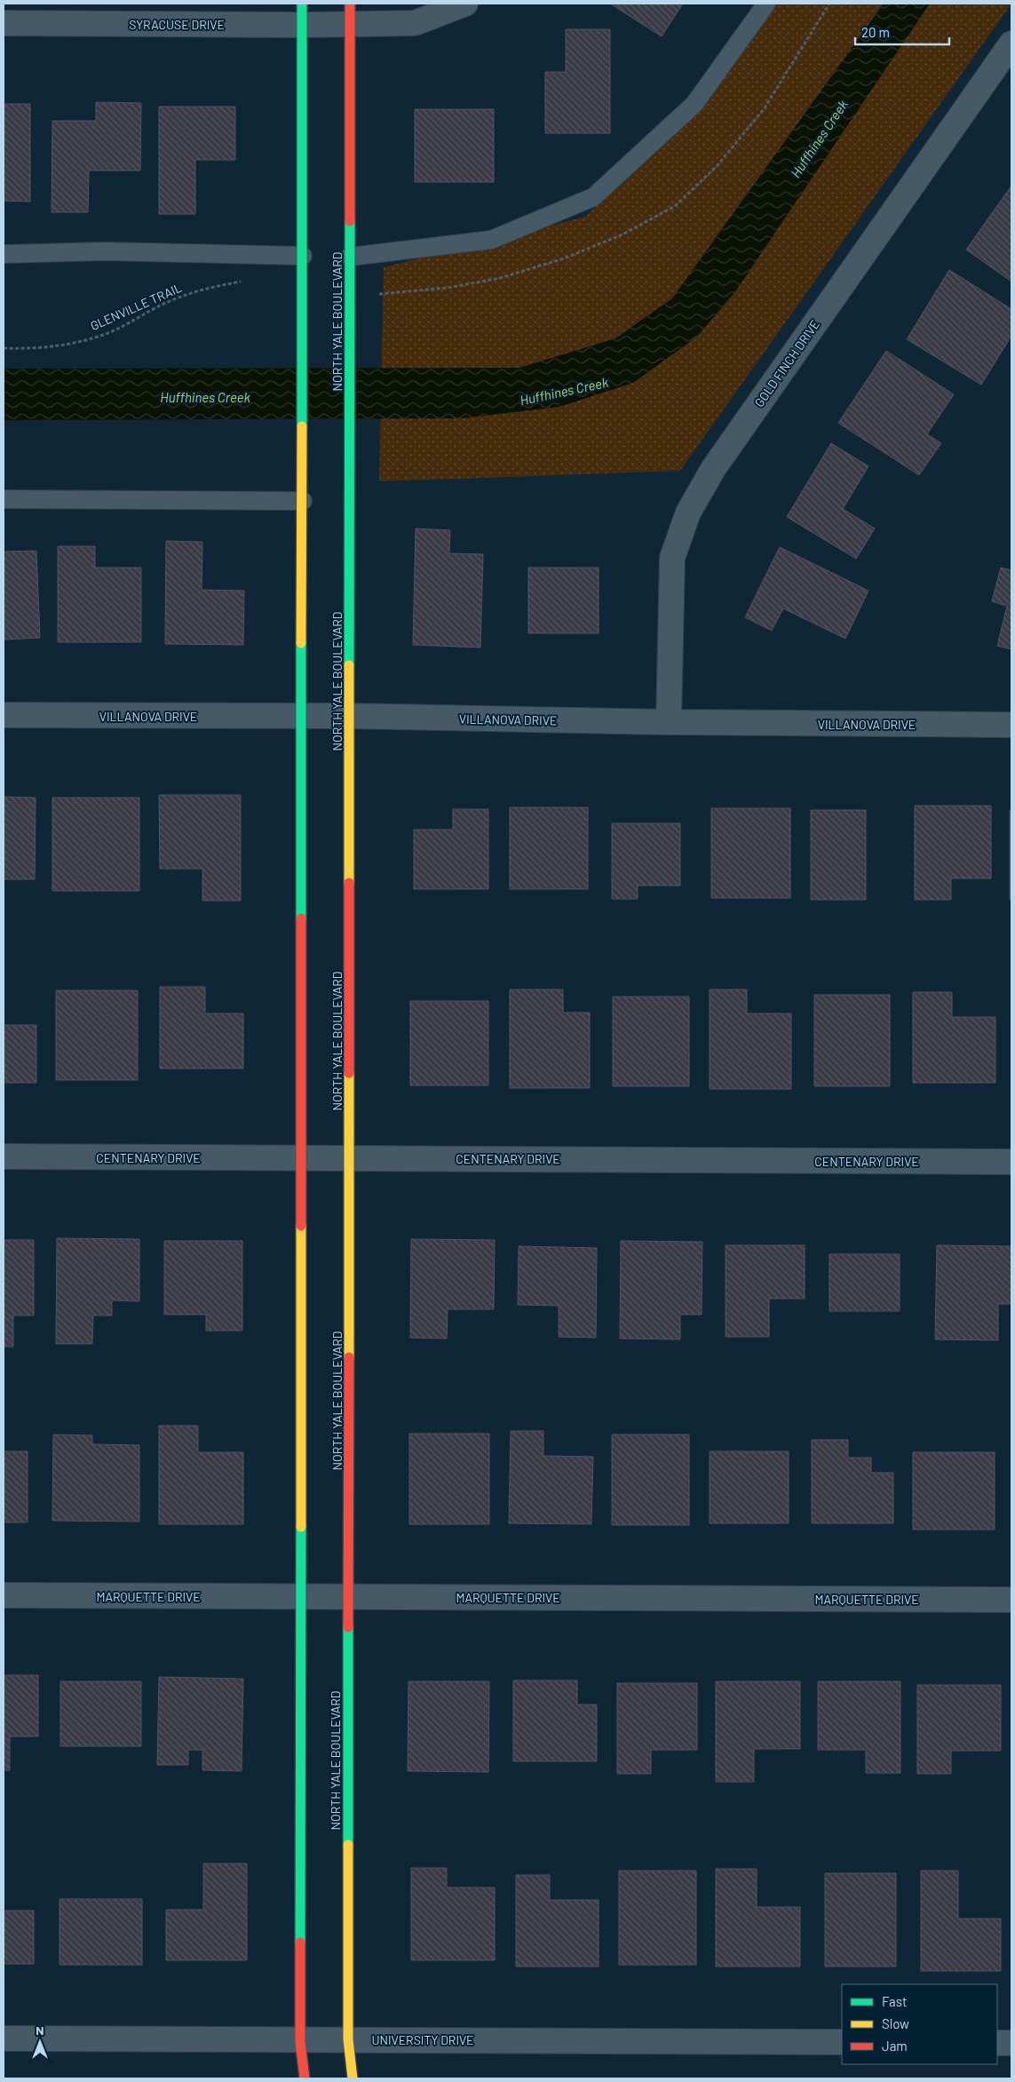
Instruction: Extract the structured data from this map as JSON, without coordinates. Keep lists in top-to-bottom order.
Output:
{
  "streets": {
    "street": [
      "SYRACUSE DRIVE",
      "NORTH YALE BOULEVARD",
      "GOLD FINCH DRIVE",
      "VILLANOVA DRIVE",
      "CENTENARY DRIVE",
      "MARQUETTE DRIVE",
      "UNIVERSITY DRIVE"
    ],
    "path": ["GLENVILLE TRAIL"]
  },
  "crossings": [
    ["SYRACUSE DRIVE", "NORTH YALE BOULEVARD"],
    ["NORTH YALE BOULEVARD", "VILLANOVA DRIVE"],
    ["NORTH YALE BOULEVARD", "CENTENARY DRIVE"],
    ["NORTH YALE BOULEVARD", "MARQUETTE DRIVE"],
    ["NORTH YALE BOULEVARD", "UNIVERSITY DRIVE"],
    ["GOLD FINCH DRIVE", "VILLANOVA DRIVE"]
  ],
  "water": ["Huffhines Creek"],
  "legend": ["Fast", "Slow", "Jam"],
  "scale_bar": "20 m",
  "north": "top"
}
